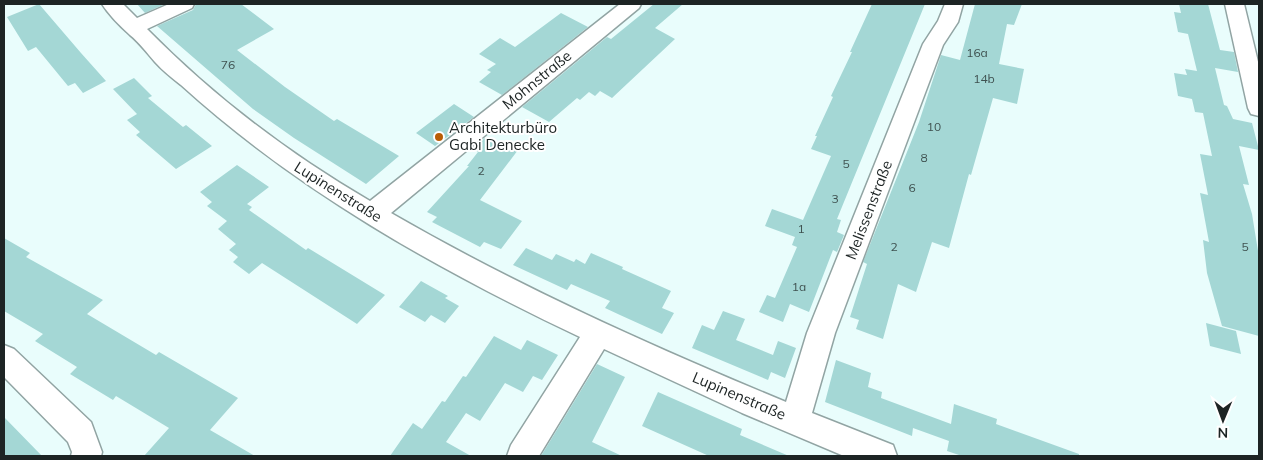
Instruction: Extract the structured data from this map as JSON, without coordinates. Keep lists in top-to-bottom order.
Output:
{
  "streets": {
    "street": ["Mohnstraße", "Lupinenstraße", "Melissenstraße"]
  },
  "crossings": [
    ["Mohnstraße", "Lupinenstraße"],
    ["Lupinenstraße", "Melissenstraße"]
  ],
  "places": ["Architekturbüro Gabi Denecke"],
  "house_numbers": [
    "16a",
    "76",
    "14b",
    "10",
    "8",
    "5",
    "2",
    "6",
    "3",
    "1",
    "2",
    "5",
    "1a"
  ],
  "north": "bottom"
}
